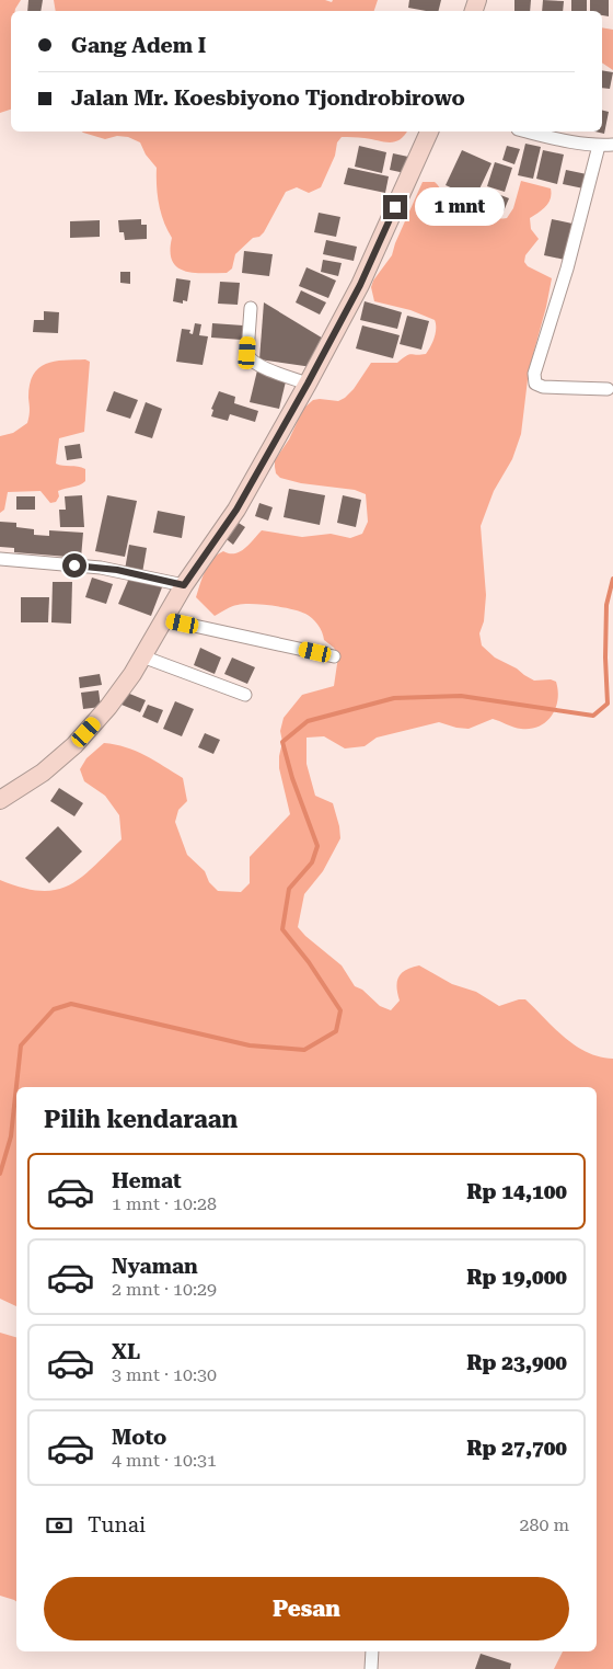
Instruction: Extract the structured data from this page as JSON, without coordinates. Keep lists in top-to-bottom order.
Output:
{
  "page": {
    "banner": ["Gang Adem I", "Jalan Mr. Koesbiyono Tjondrobirowo"],
    "bubble": "1 mnt",
    "heading": "Pilih kendaraan",
    "list": [
      {
        "name": "Hemat",
        "note": "1 mnt · 10:28",
        "value": "Rp 14,100"
      },
      {
        "name": "Nyaman",
        "note": "2 mnt · 10:29",
        "value": "Rp 19,000"
      },
      {
        "name": "XL",
        "note": "3 mnt · 10:30",
        "value": "Rp 23,900"
      },
      {
        "name": "Moto",
        "note": "4 mnt · 10:31",
        "value": "Rp 27,700"
      }
    ],
    "pay": ["Tunai", "280 m"],
    "buttons": "Pesan"
  }
}
